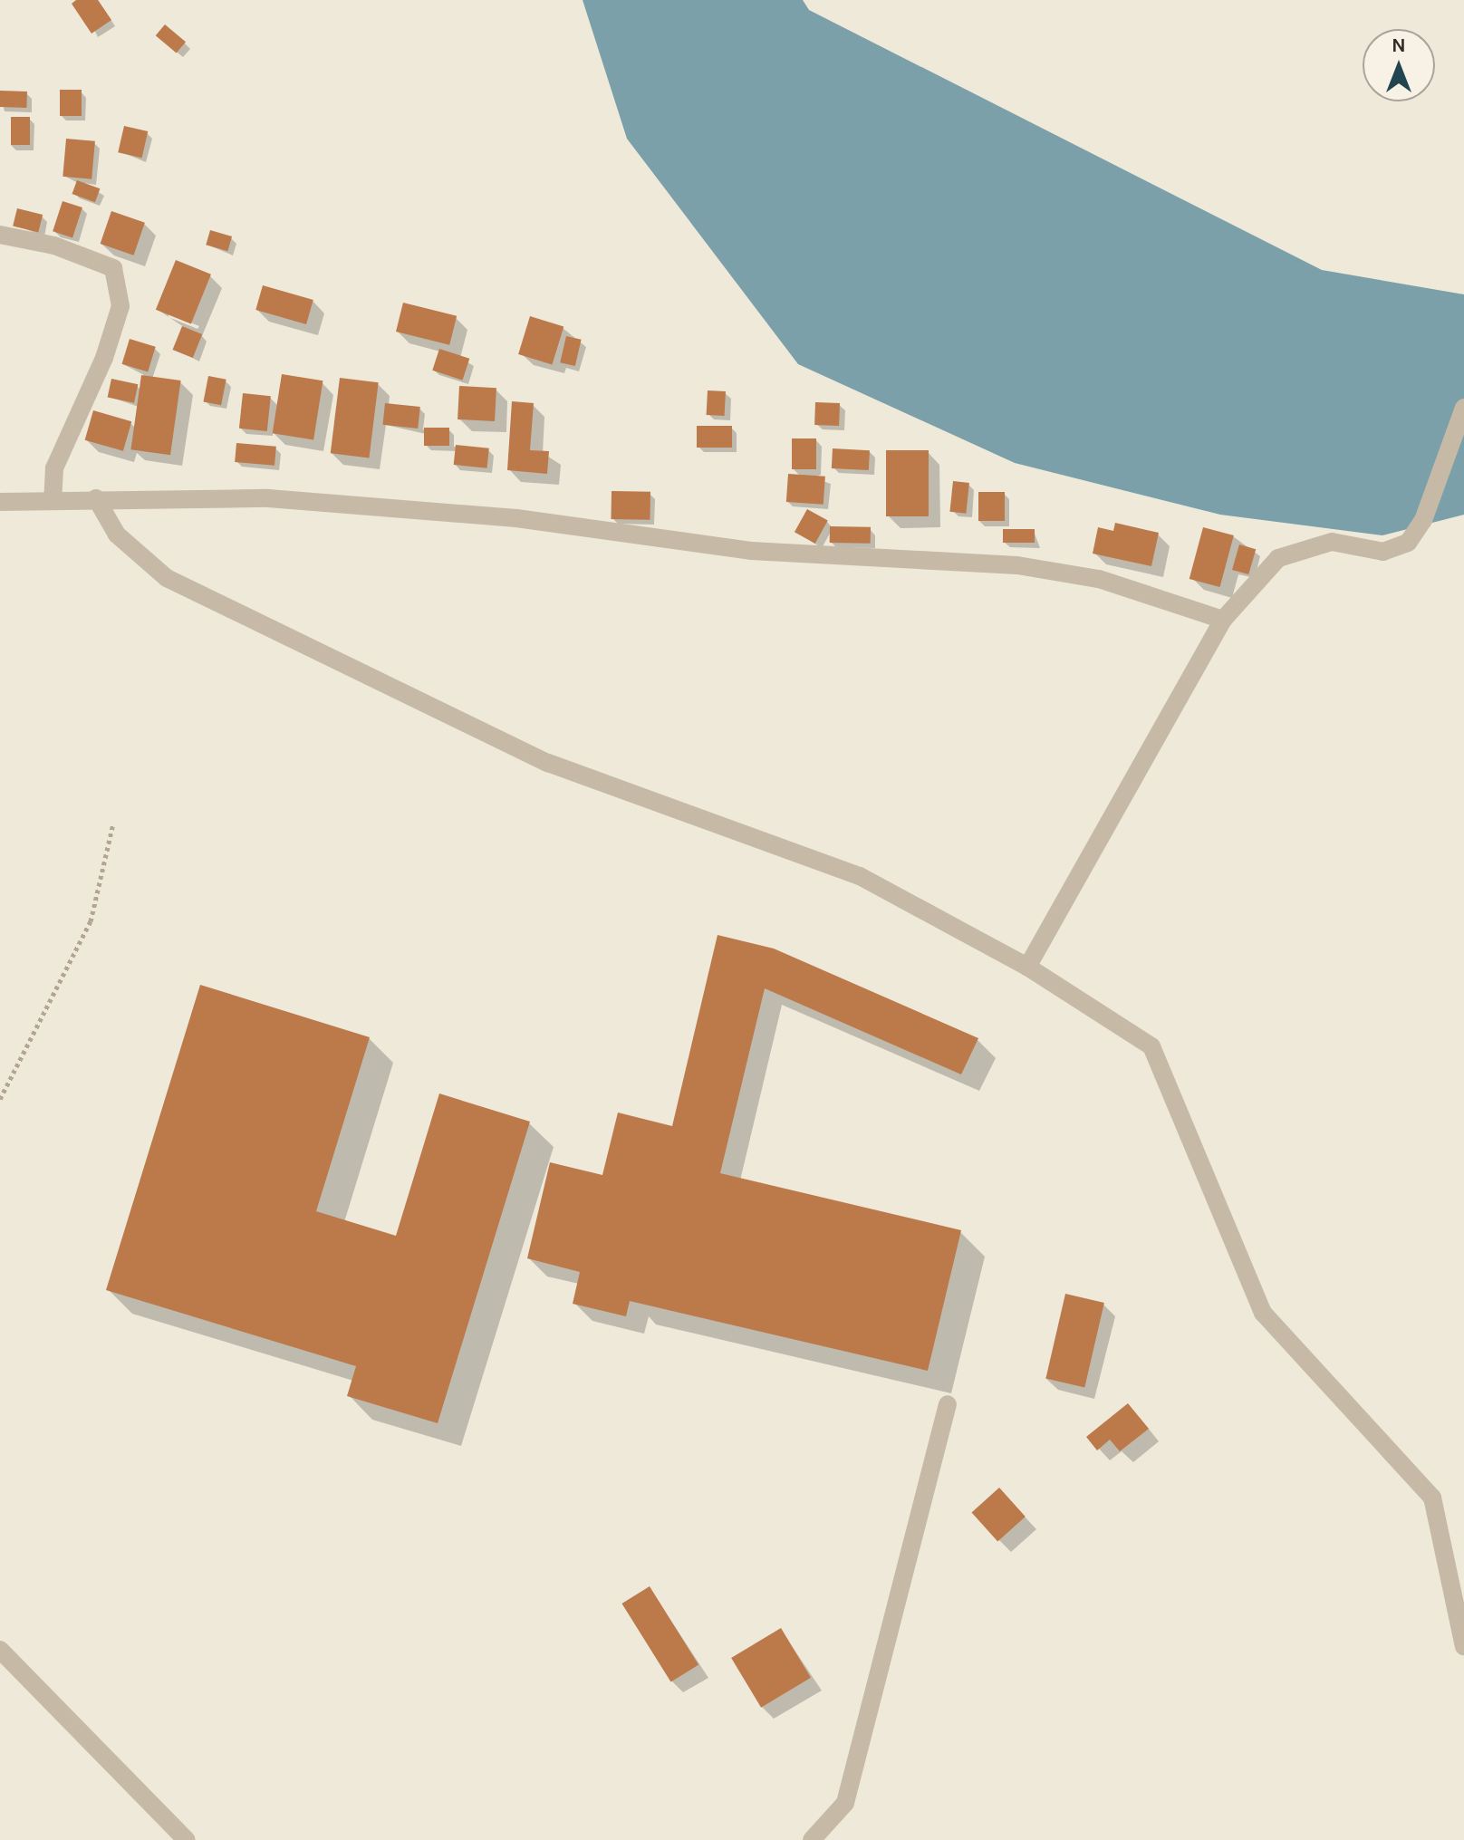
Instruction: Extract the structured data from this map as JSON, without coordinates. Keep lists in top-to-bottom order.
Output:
{
  "north": "top"
}
